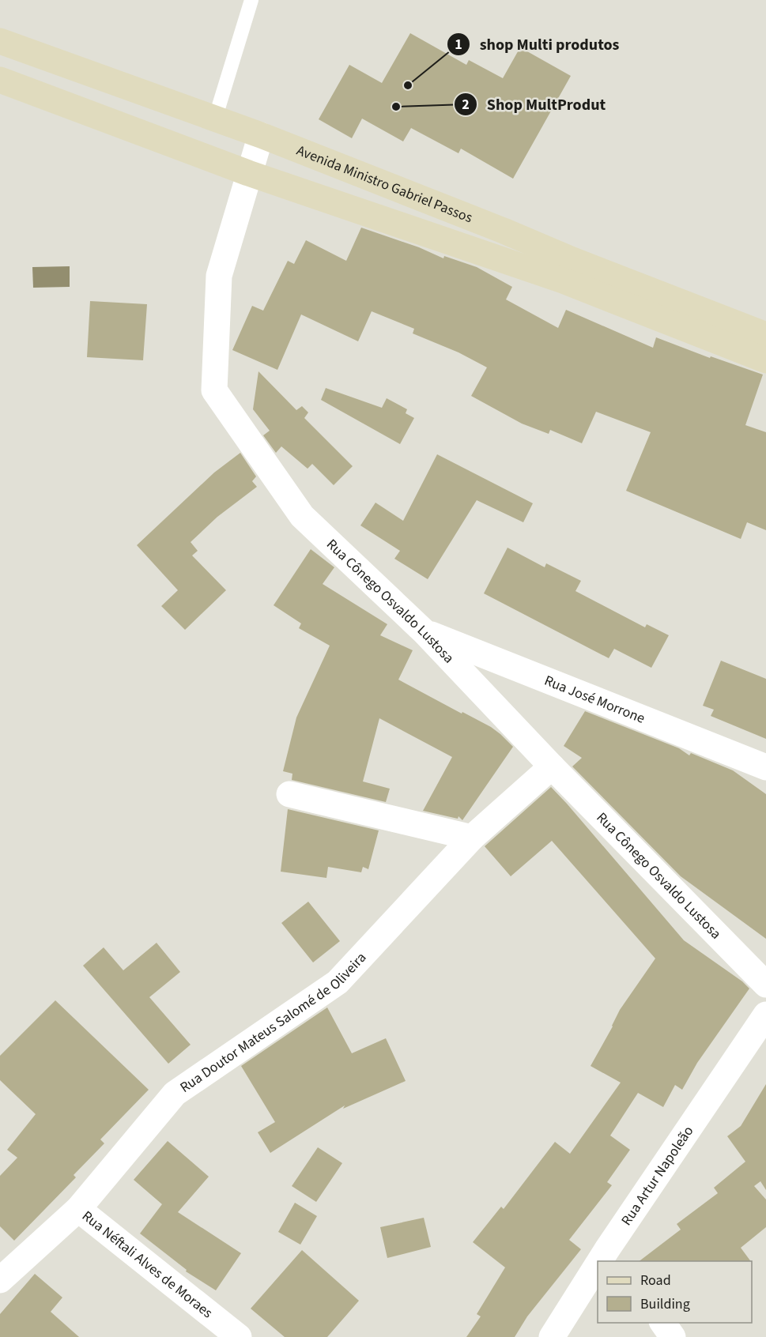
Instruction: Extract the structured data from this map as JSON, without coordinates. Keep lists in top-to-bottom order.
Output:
{
  "streets": {
    "main road": ["Avenida Ministro Gabriel Passos"],
    "street": [
      "Rua Cônego Osvaldo Lustosa",
      "Rua José Morrone",
      "Rua Doutor Mateus Salomé de Oliveira",
      "Rua Artur Napoleão",
      "Rua Néftali Alves de Moraes"
    ]
  },
  "crossings": [
    ["Avenida Ministro Gabriel Passos", "Rua Cônego Osvaldo Lustosa"],
    ["Rua Cônego Osvaldo Lustosa", "Rua José Morrone"],
    ["Rua Cônego Osvaldo Lustosa", "Rua Doutor Mateus Salomé de Oliveira"],
    ["Rua Doutor Mateus Salomé de Oliveira", "Rua Néftali Alves de Moraes"]
  ],
  "places": ["shop Multi produtos", "Shop MultProdut"],
  "legend": ["Road", "Building"]
}
